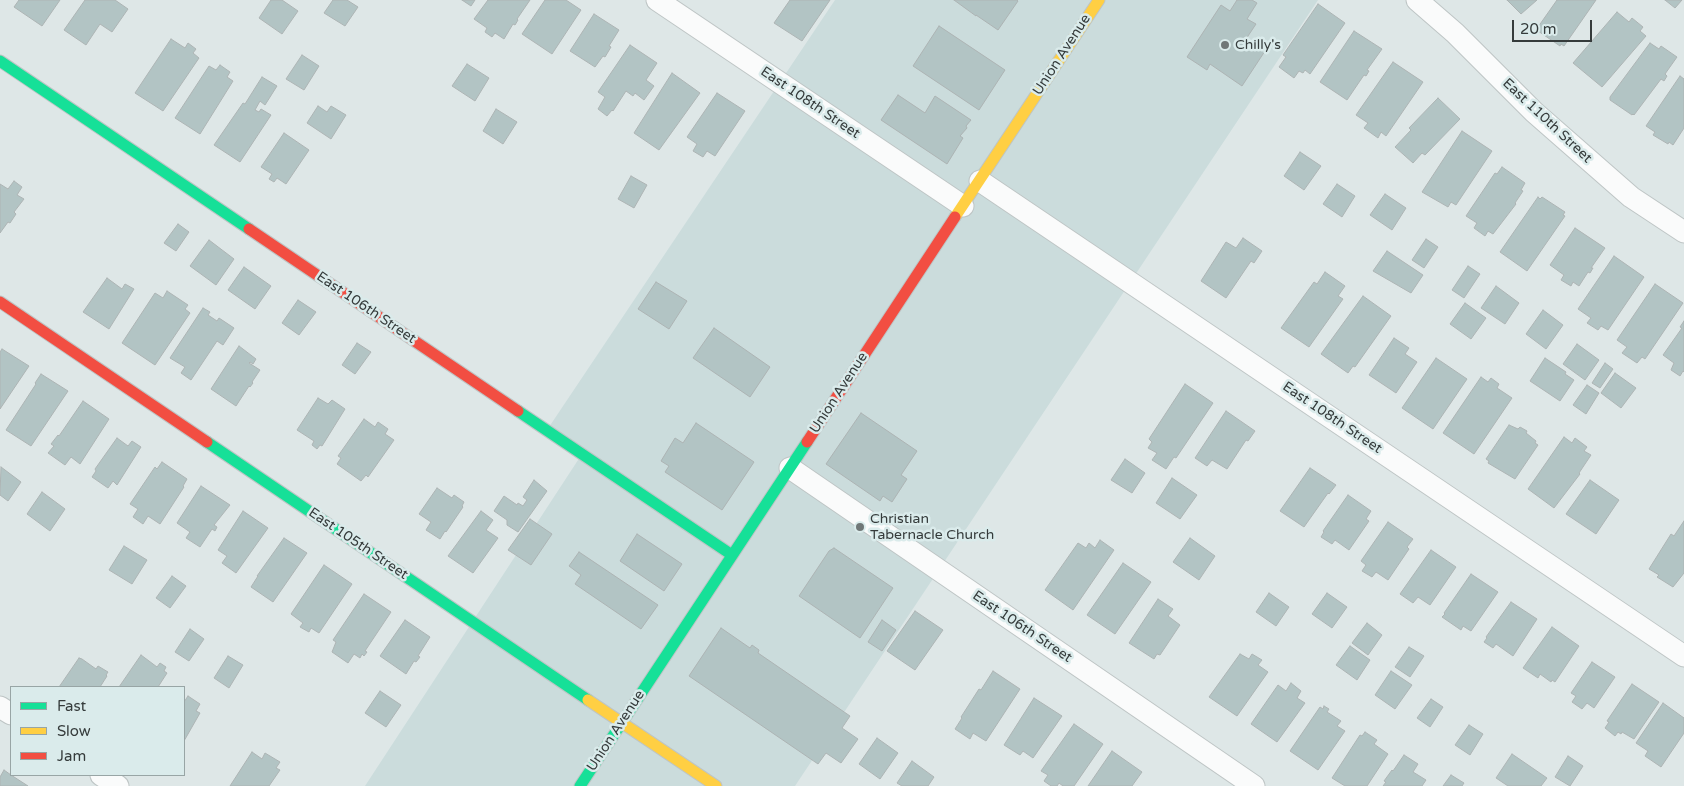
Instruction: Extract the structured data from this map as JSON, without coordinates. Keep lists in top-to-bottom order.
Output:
{
  "streets": {
    "street": [
      "Union Avenue",
      "East 108th Street",
      "East 110th Street",
      "East 106th Street",
      "East 105th Street"
    ]
  },
  "crossings": [
    ["Union Avenue", "East 108th Street"],
    ["Union Avenue", "East 106th Street"],
    ["Union Avenue", "East 105th Street"]
  ],
  "places": ["Chilly's", "Christian Tabernacle Church"],
  "legend": ["Fast", "Slow", "Jam"],
  "scale_bar": "20 m"
}
